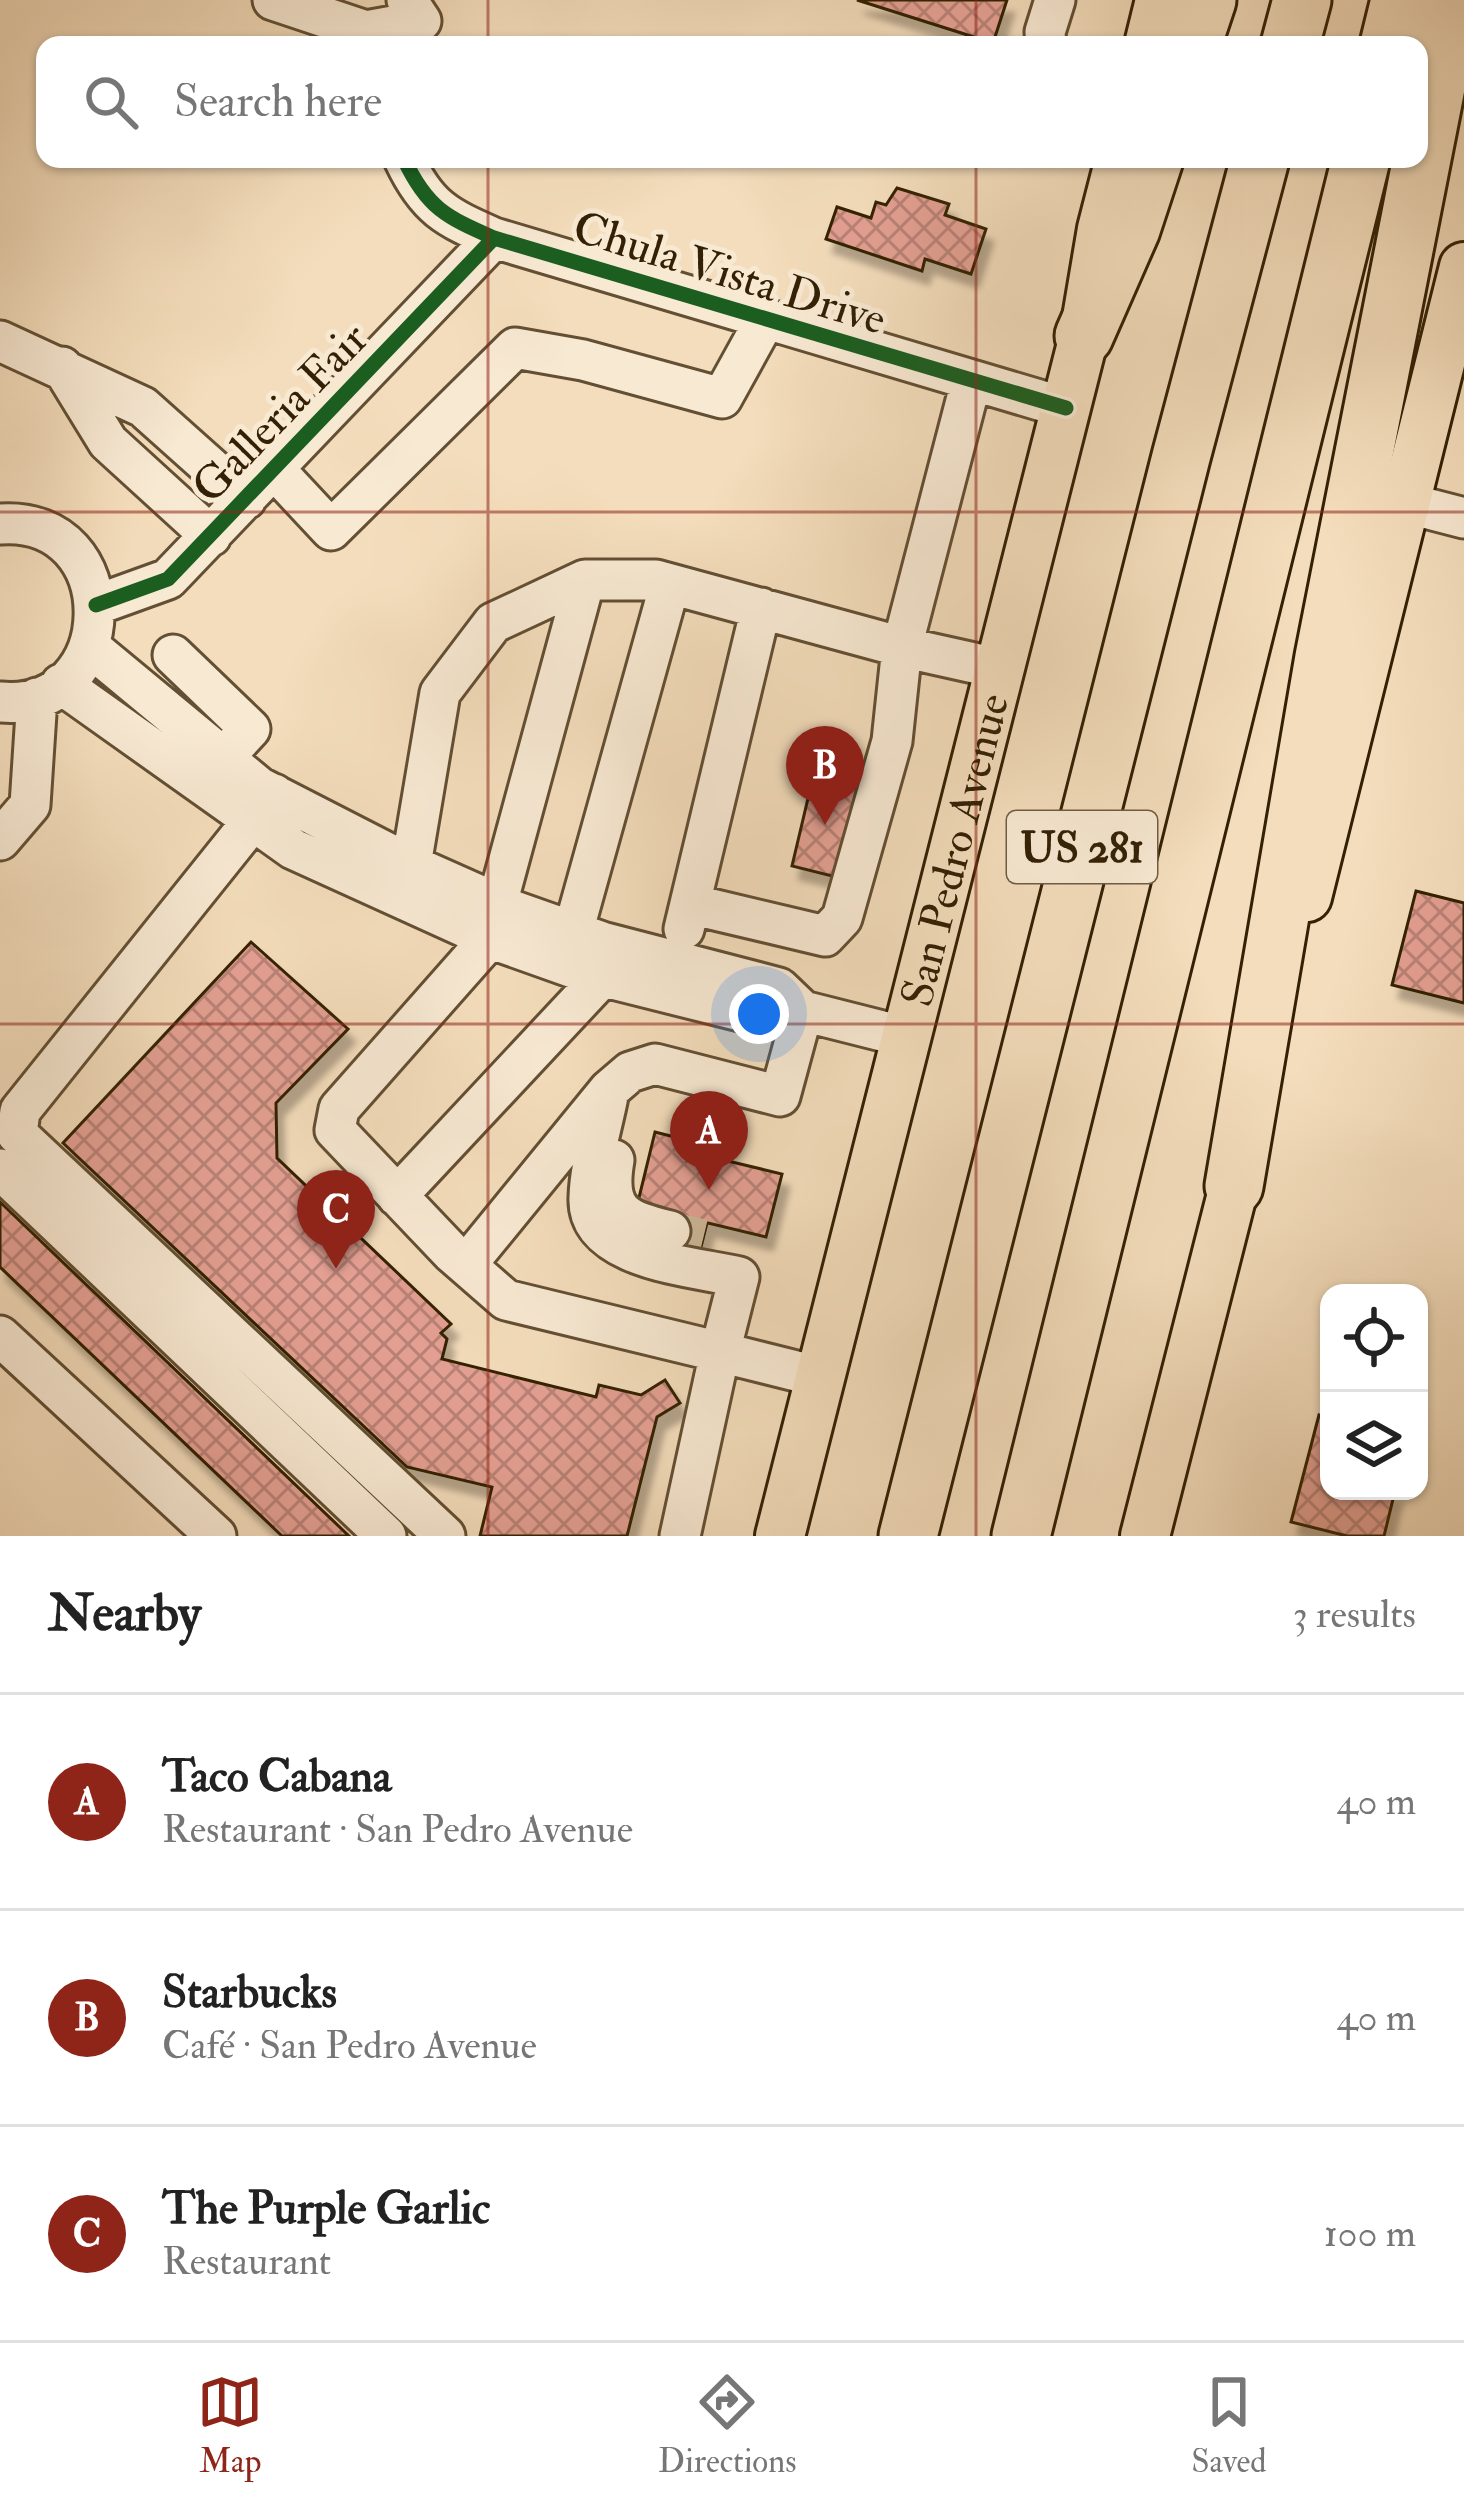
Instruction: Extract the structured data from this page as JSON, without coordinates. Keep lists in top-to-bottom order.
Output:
{
  "streets": {
    "highway": ["US 281"],
    "main road": ["San Pedro Avenue"],
    "street": ["Chula Vista Drive", "Galleria Fair"]
  },
  "crossings": [
    ["Chula Vista Drive", "Galleria Fair"],
    ["Chula Vista Drive", "San Pedro Avenue"]
  ],
  "page": {
    "search": "Search here",
    "pins": ["B", "A", "C"],
    "heading": ["Nearby", "3 results"],
    "list": [
      {
        "mark": "A",
        "name": "Taco Cabana",
        "note": "Restaurant · San Pedro Avenue",
        "value": "40 m"
      },
      {
        "mark": "B",
        "name": "Starbucks",
        "note": "Café · San Pedro Avenue",
        "value": "40 m"
      },
      {
        "mark": "C",
        "name": "The Purple Garlic",
        "note": "Restaurant",
        "value": "100 m"
      }
    ],
    "nav": ["Map", "Directions", "Saved"]
  }
}
